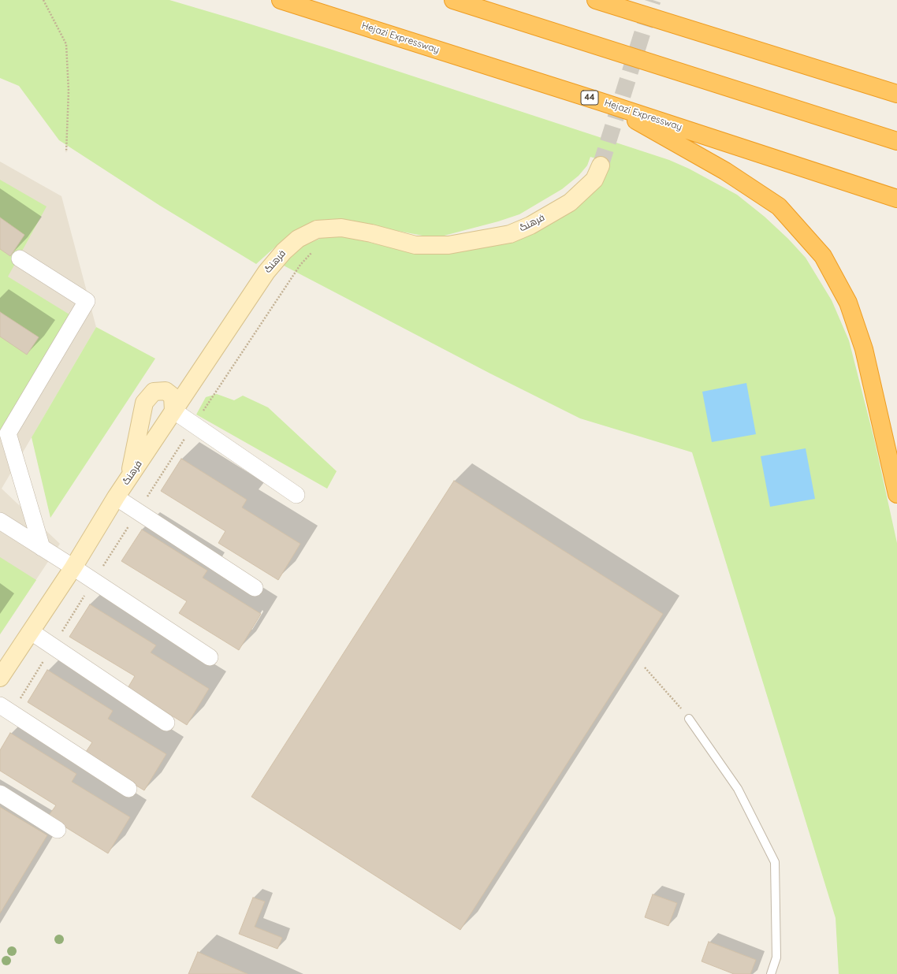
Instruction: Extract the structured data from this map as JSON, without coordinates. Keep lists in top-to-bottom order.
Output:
{
  "streets": {
    "highway": ["Hejazi Expressway", "44"],
    "street": ["فرهنگ"]
  }
}
